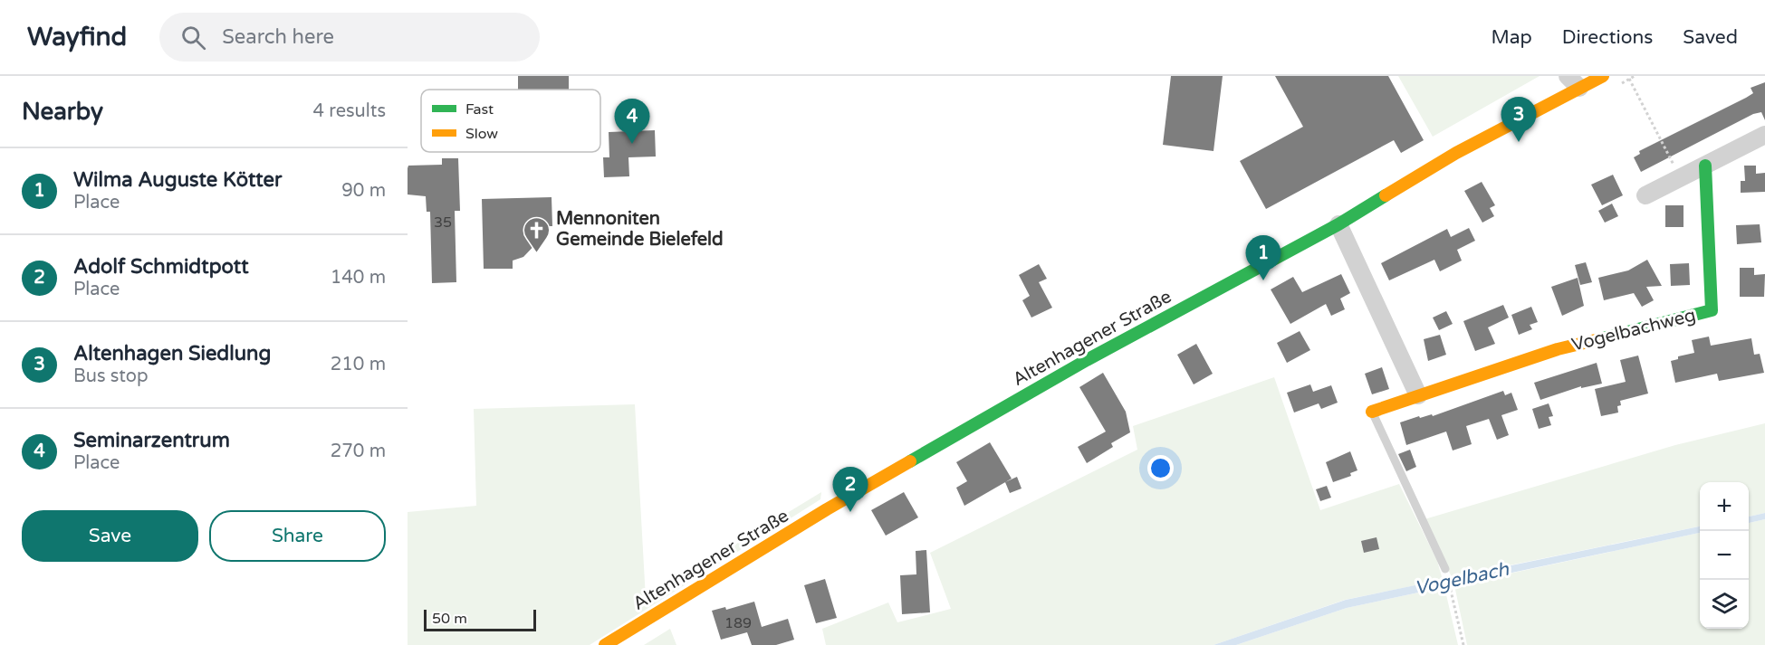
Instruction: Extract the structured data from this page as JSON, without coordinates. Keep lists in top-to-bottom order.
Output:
{
  "streets": {
    "main road": ["Vogelbachweg", "Altenhagener Straße"]
  },
  "water": ["Vogelbach"],
  "places": {
    "church": ["Mennoniten Gemeinde Bielefeld"]
  },
  "house_numbers": ["35", "189"],
  "legend": ["Fast", "Slow"],
  "scale_bar": "50 m",
  "page": {
    "header": "Wayfind",
    "search": "Search here",
    "nav": ["Map", "Directions", "Saved"],
    "heading": ["Nearby", "4 results"],
    "pins": [
      "3",
      "4",
      "1",
      "2"
    ],
    "list": [
      {
        "mark": "1",
        "name": "Wilma Auguste Kötter",
        "note": "Place",
        "value": "90 m"
      },
      {
        "mark": "2",
        "name": "Adolf Schmidtpott",
        "note": "Place",
        "value": "140 m"
      },
      {
        "mark": "3",
        "name": "Altenhagen Siedlung",
        "note": "Bus stop",
        "value": "210 m"
      },
      {
        "mark": "4",
        "name": "Seminarzentrum",
        "note": "Place",
        "value": "270 m"
      }
    ],
    "map_buttons": ["+", "−"],
    "buttons": ["Save", "Share"],
    "scale": "50 m"
  }
}
